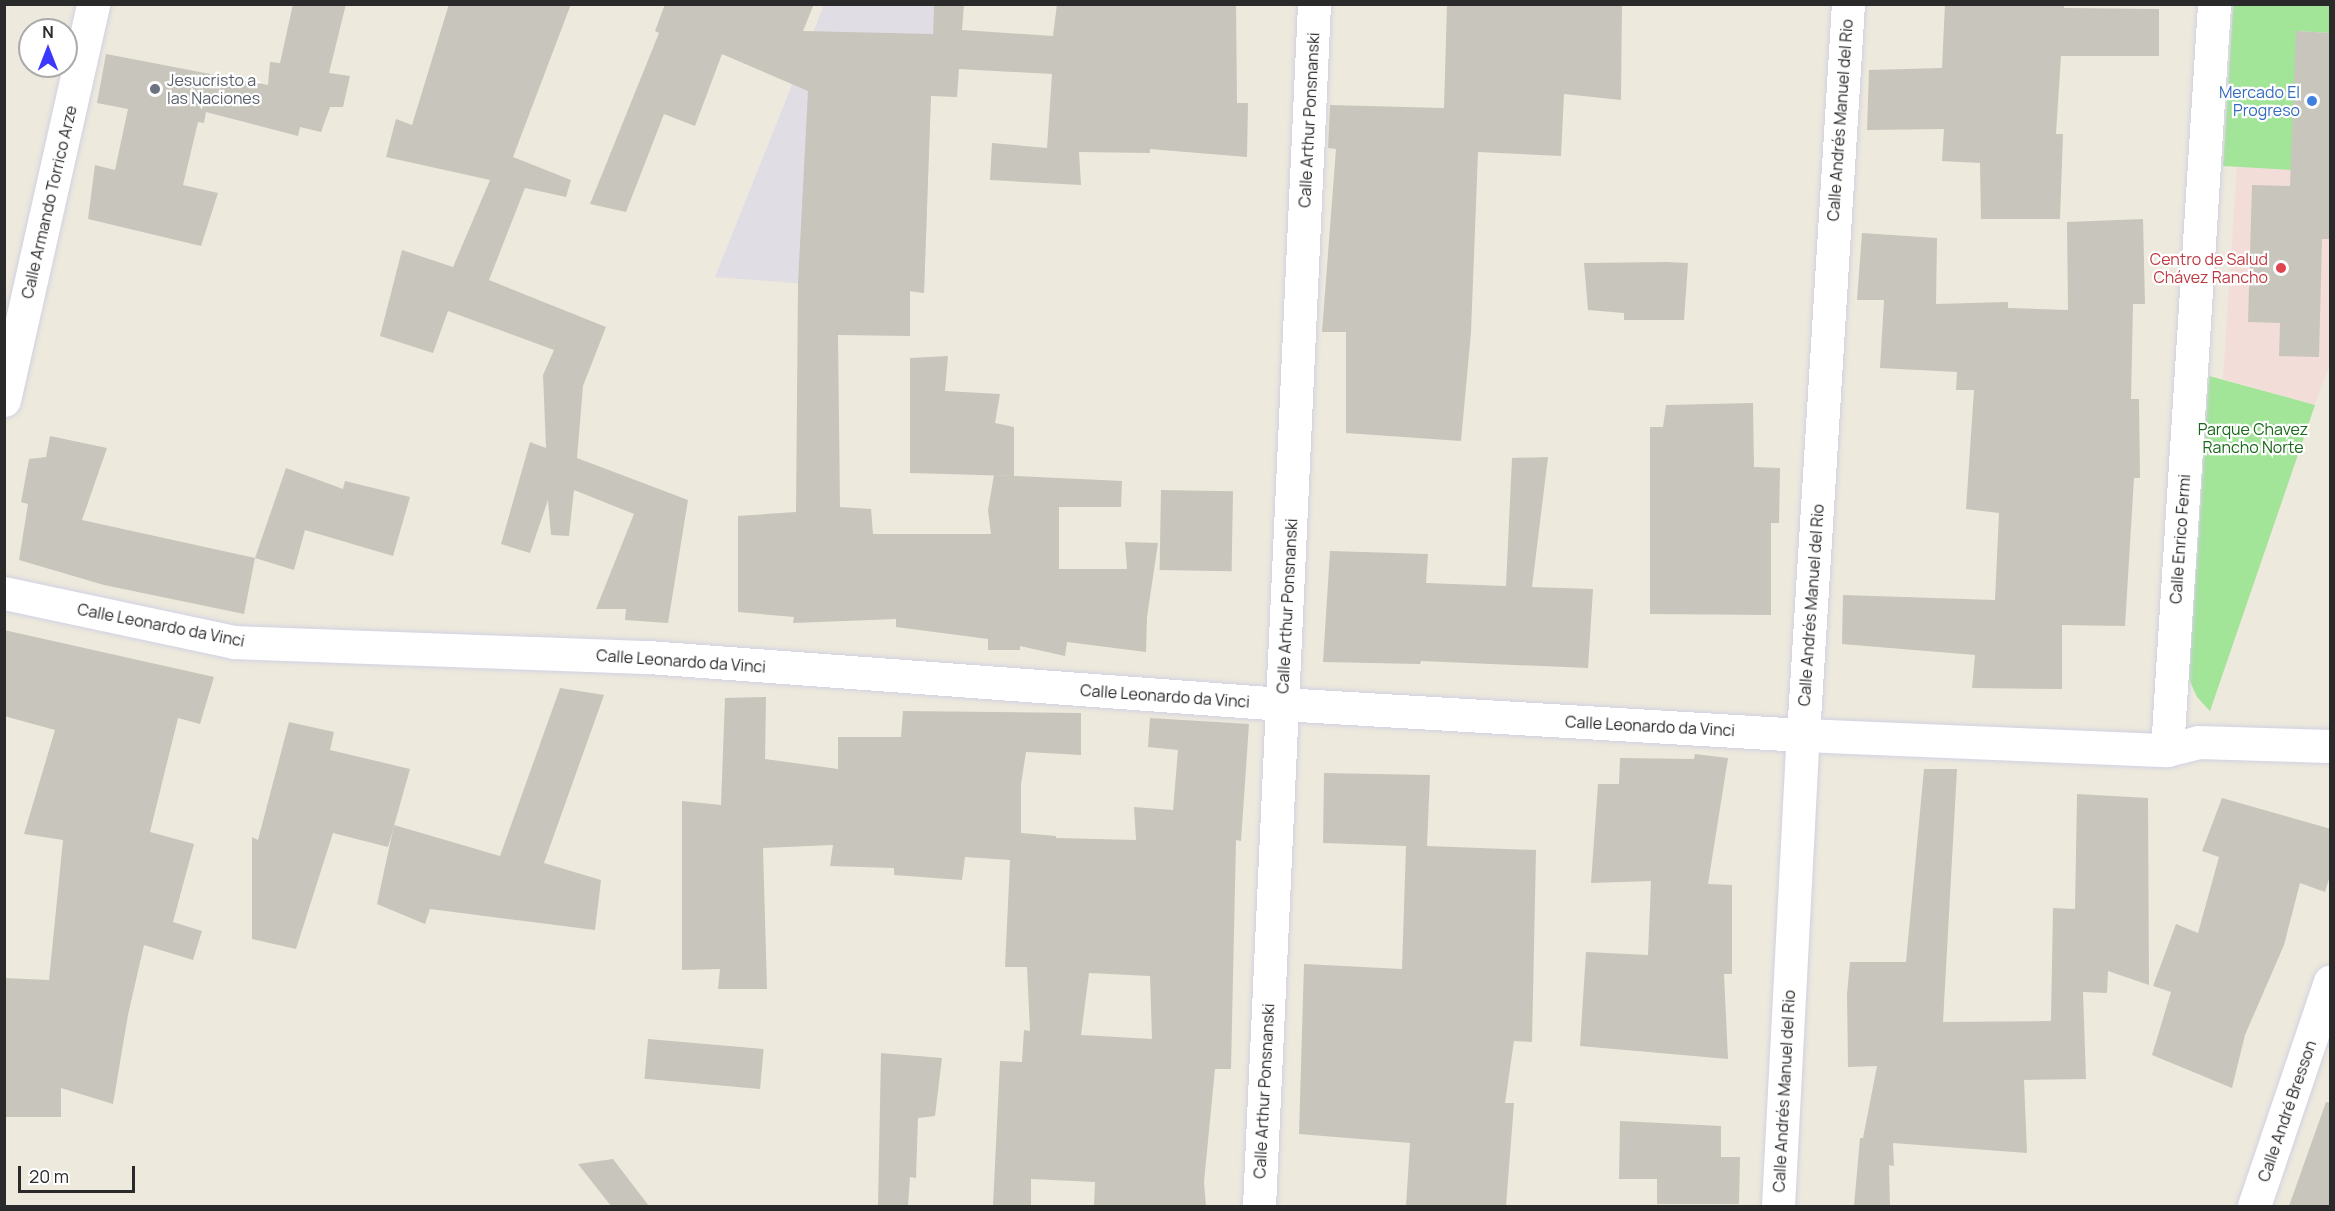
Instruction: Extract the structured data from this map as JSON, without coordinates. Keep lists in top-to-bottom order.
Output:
{
  "streets": {
    "street": [
      "Calle Arthur Ponsnanski",
      "Calle Andrés Manuel del Rio",
      "Calle Armando Torrico Arze",
      "Calle Enrico Fermi",
      "Calle Leonardo da Vinci",
      "Calle André Bresson"
    ]
  },
  "crossings": [
    ["Calle Arthur Ponsnanski", "Calle Leonardo da Vinci"],
    ["Calle Andrés Manuel del Rio", "Calle Leonardo da Vinci"],
    ["Calle Enrico Fermi", "Calle Leonardo da Vinci"]
  ],
  "parks": ["Parque Chavez Rancho Norte"],
  "places": ["Jesucristo a las Naciones", "Mercado El Progreso", "Centro de Salud Chávez Rancho"],
  "scale_bar": "20 m",
  "north": "top"
}
